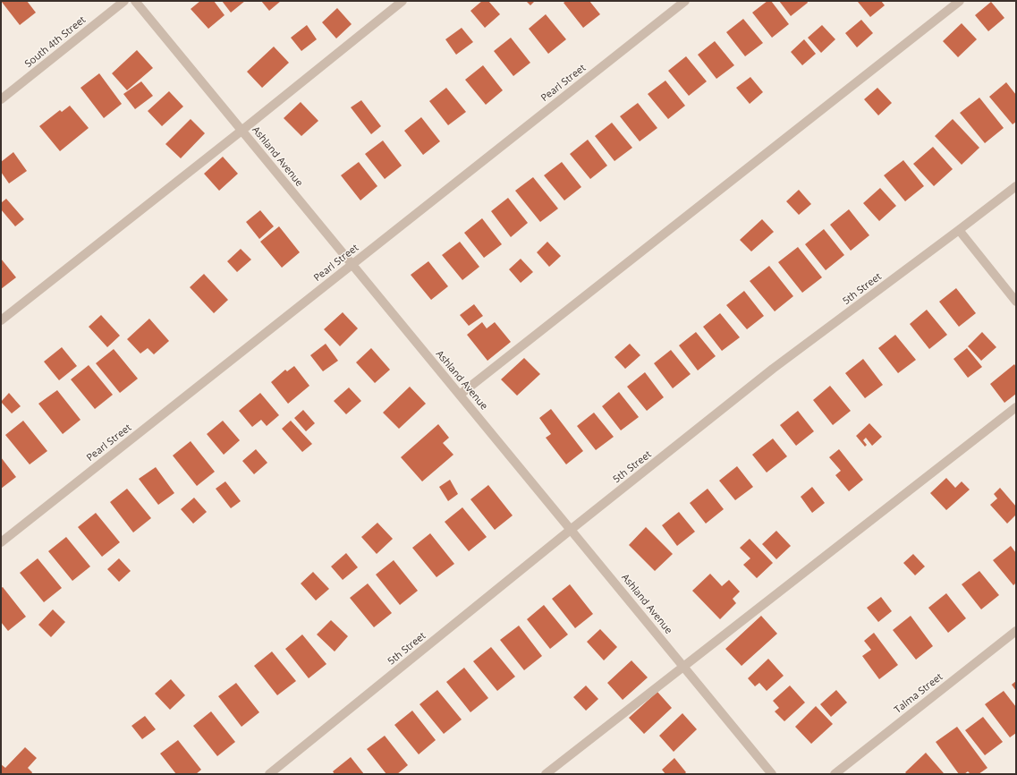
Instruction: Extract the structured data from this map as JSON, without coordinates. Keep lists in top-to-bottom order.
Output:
{
  "streets": {
    "street": [
      "South 4th Street",
      "Pearl Street",
      "Ashland Avenue",
      "5th Street",
      "Talma Street"
    ]
  },
  "crossings": [
    ["Pearl Street", "Ashland Avenue"],
    ["Ashland Avenue", "5th Street"]
  ]
}
